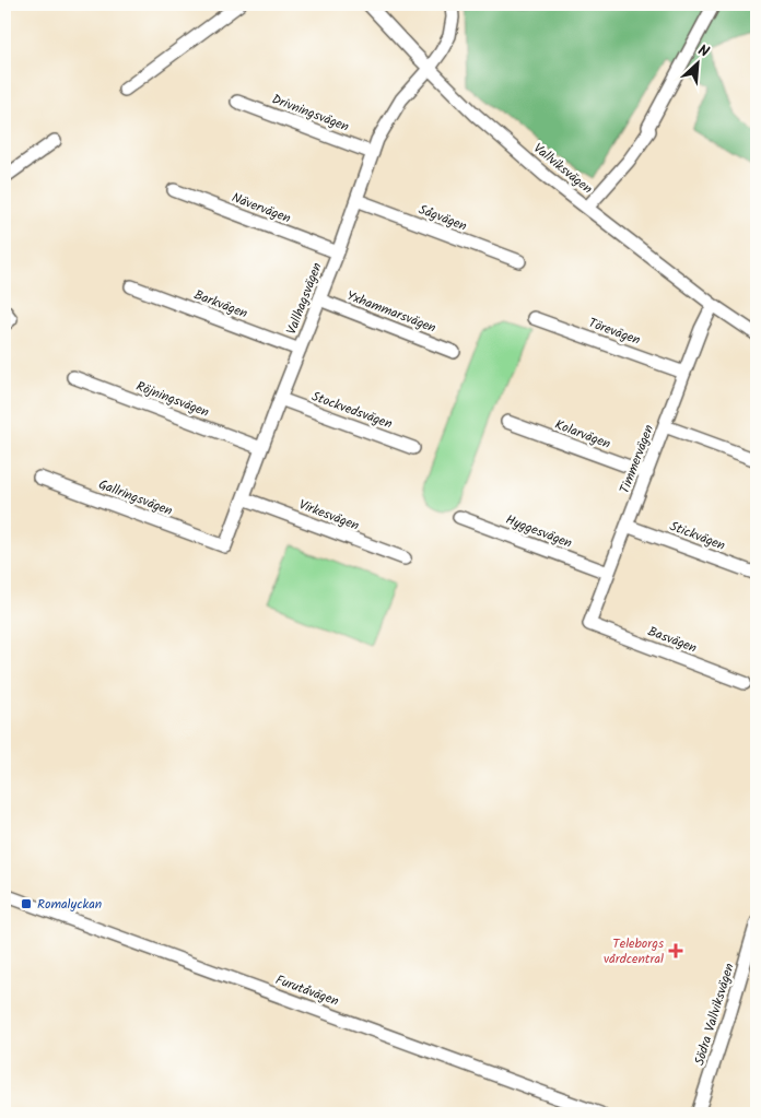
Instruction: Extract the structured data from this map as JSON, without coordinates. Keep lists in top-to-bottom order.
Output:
{
  "streets": {
    "street": [
      "Drivningsvägen",
      "Vallviksvägen",
      "Nävervägen",
      "Sågvägen",
      "Vallhagsvägen",
      "Barkvägen",
      "Yxhammarsvägen",
      "Törevägen",
      "Röjningsvägen",
      "Stockvedsvägen",
      "Kolarvägen",
      "Timmervägen",
      "Gallringsvägen",
      "Virkesvägen",
      "Hyggesvägen",
      "Stickvägen",
      "Basvägen",
      "Furutåvägen",
      "Södra Vallviksvägen"
    ]
  },
  "crossings": [
    ["Drivningsvägen", "Vallhagsvägen"],
    ["Vallviksvägen", "Vallhagsvägen"],
    ["Vallviksvägen", "Timmervägen"],
    ["Nävervägen", "Vallhagsvägen"],
    ["Sågvägen", "Vallhagsvägen"],
    ["Vallhagsvägen", "Barkvägen"],
    ["Vallhagsvägen", "Yxhammarsvägen"],
    ["Vallhagsvägen", "Röjningsvägen"],
    ["Vallhagsvägen", "Stockvedsvägen"],
    ["Vallhagsvägen", "Gallringsvägen"],
    ["Vallhagsvägen", "Virkesvägen"],
    ["Törevägen", "Timmervägen"],
    ["Kolarvägen", "Timmervägen"],
    ["Timmervägen", "Hyggesvägen"],
    ["Timmervägen", "Stickvägen"],
    ["Timmervägen", "Basvägen"]
  ],
  "places": {
    "transit": ["Romalyckan"],
    "health": ["Teleborgs vårdcentral"]
  },
  "north": "top right"
}
